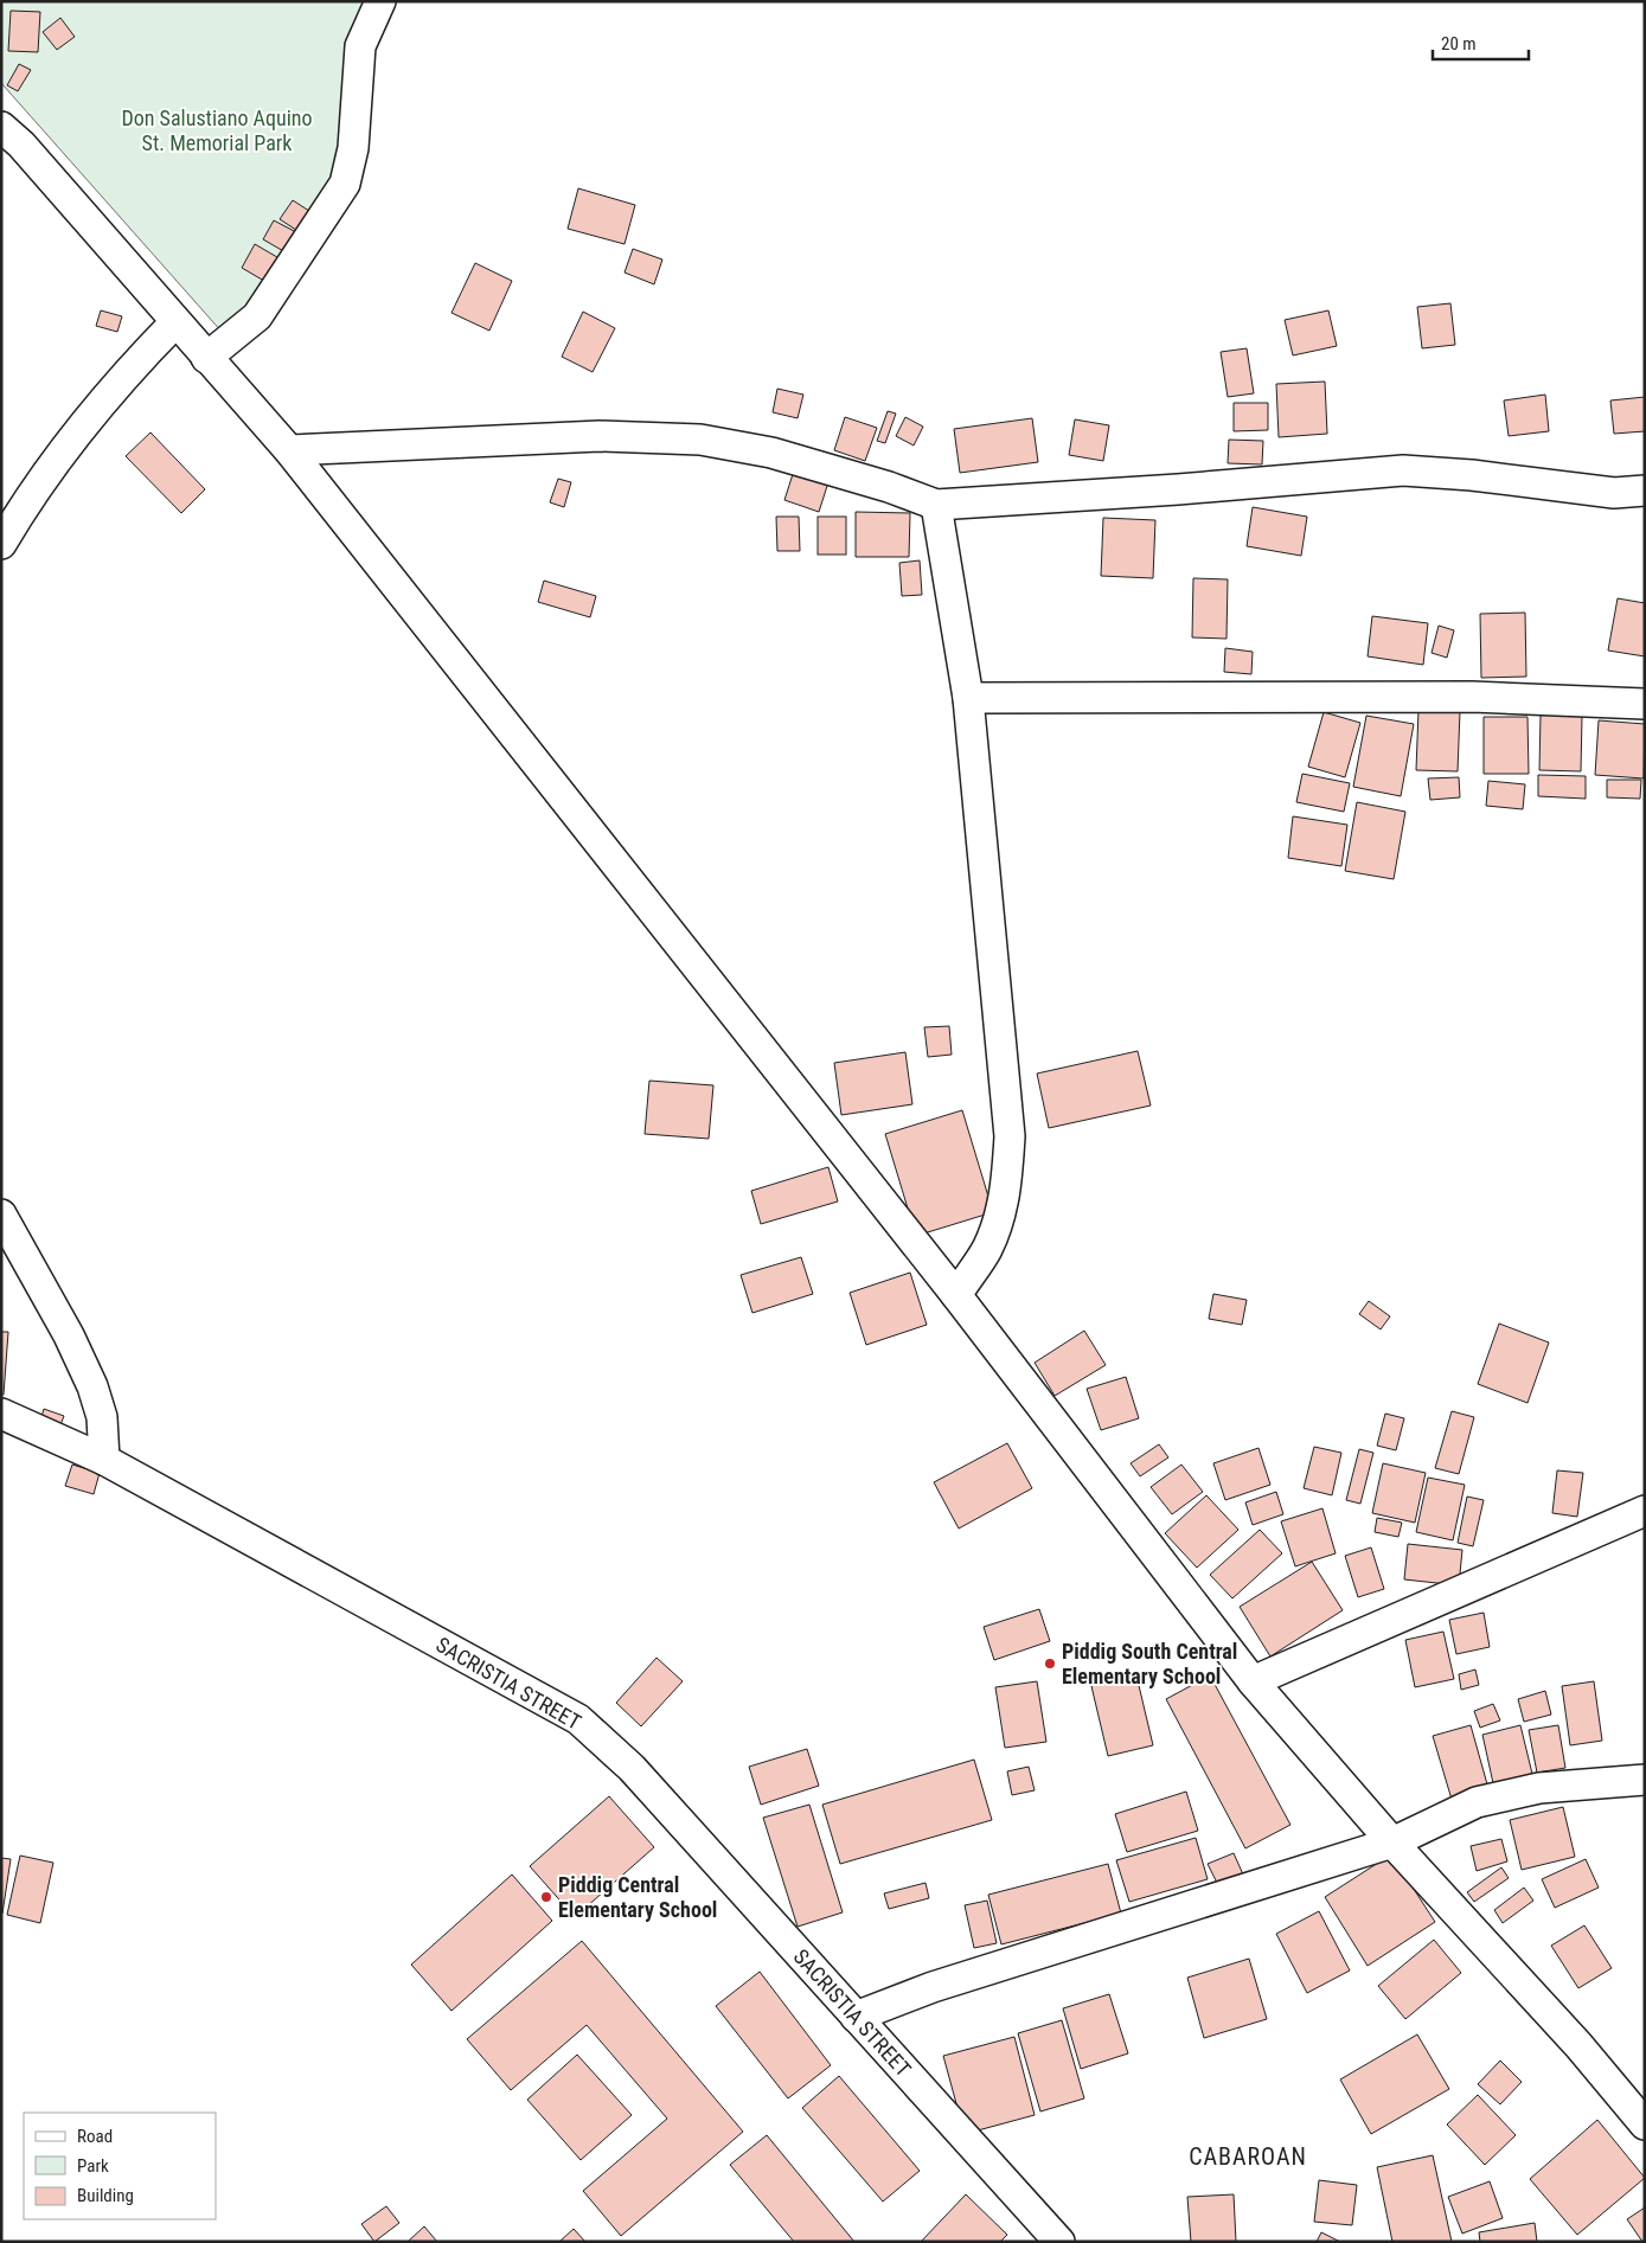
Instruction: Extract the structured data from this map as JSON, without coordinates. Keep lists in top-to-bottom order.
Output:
{
  "streets": {
    "street": ["SACRISTIA STREET"]
  },
  "districts": ["CABAROAN"],
  "parks": ["Don Salustiano Aquino St. Memorial Park"],
  "places": ["Piddig South Central Elementary School", "Piddig Central Elementary School"],
  "legend": ["Road", "Park", "Building"],
  "scale_bar": "20 m"
}
